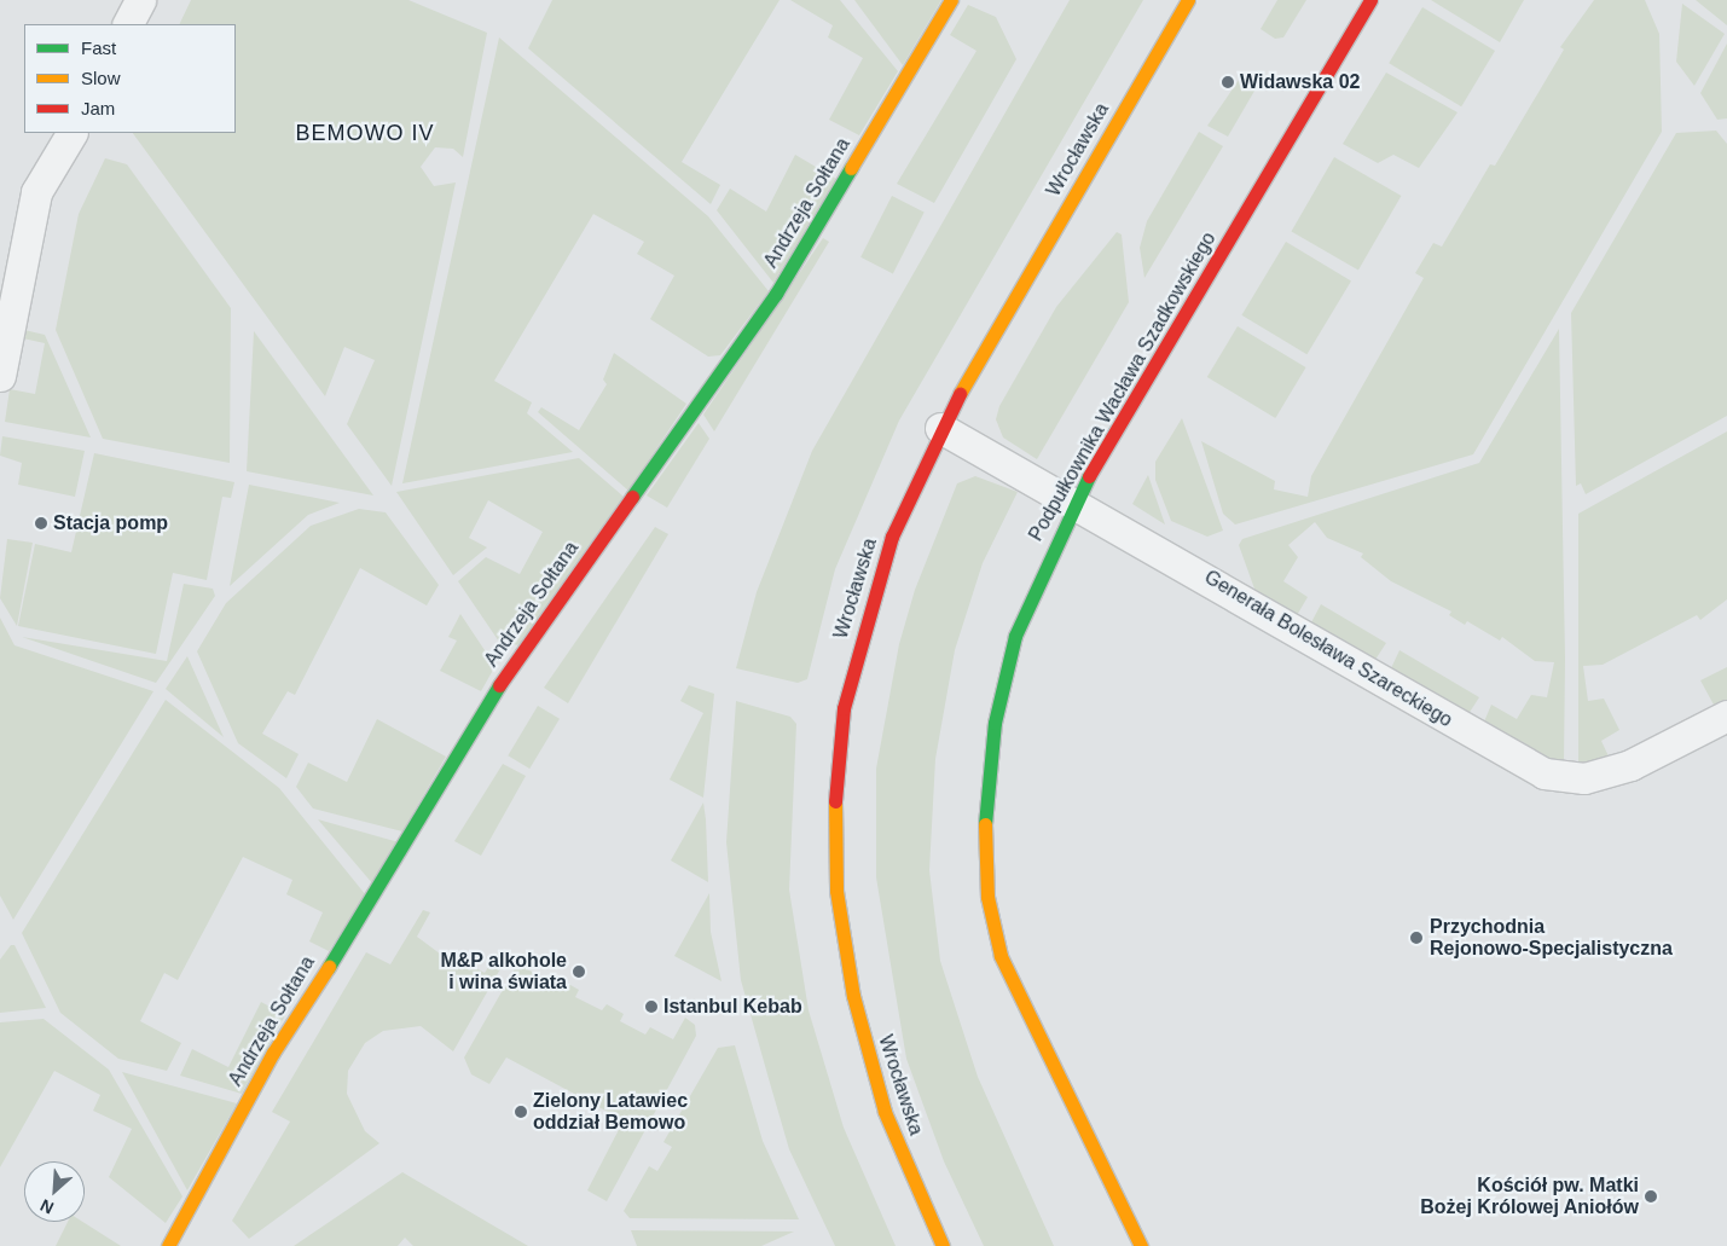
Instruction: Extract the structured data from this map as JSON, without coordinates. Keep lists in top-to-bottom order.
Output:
{
  "streets": {
    "street": [
      "Wrocławska",
      "Andrzeja Sołtana",
      "Podpułkownika Wacława Szadkowskiego",
      "Generała Bolesława Szareckiego"
    ]
  },
  "crossings": [
    ["Wrocławska", "Generała Bolesława Szareckiego"],
    ["Podpułkownika Wacława Szadkowskiego", "Generała Bolesława Szareckiego"]
  ],
  "districts": ["BEMOWO IV"],
  "places": [
    "Widawska 02",
    "Stacja pomp",
    "Przychodnia Rejonowo-Specjalistyczna",
    "M&P alkohole i wina świata",
    "Istanbul Kebab",
    "Zielony Latawiec oddział Bemowo",
    "Kościół pw. Matki Bożej Królowej Aniołów"
  ],
  "legend": ["Fast", "Slow", "Jam"],
  "north": "bottom left"
}
